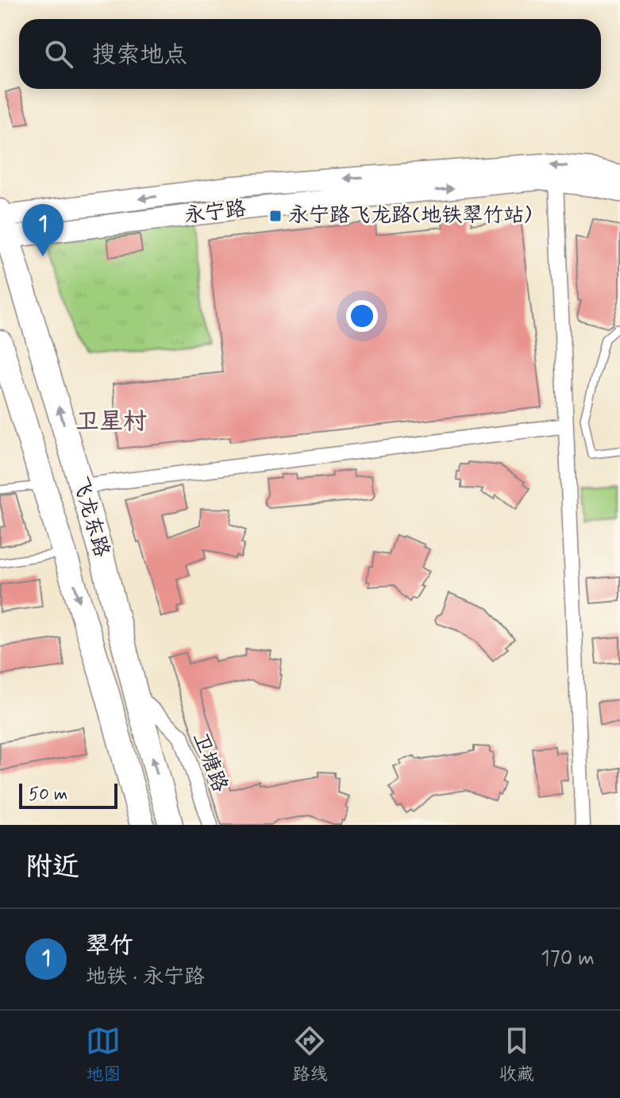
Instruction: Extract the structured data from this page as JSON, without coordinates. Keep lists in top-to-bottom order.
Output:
{
  "streets": {
    "main road": ["永宁路", "飞龙东路"],
    "street": ["卫塘路"]
  },
  "crossings": [
    ["永宁路", "飞龙东路"],
    ["飞龙东路", "卫塘路"]
  ],
  "districts": ["卫星村"],
  "places": {
    "transit": ["永宁路飞龙路(地铁翠竹站)"]
  },
  "scale_bar": "50 m",
  "page": {
    "search": "搜索地点",
    "pins": "1",
    "scale": "50 m",
    "heading": "附近",
    "list": [
      {
        "mark": "1",
        "name": "翠竹",
        "note": "地铁 · 永宁路",
        "value": "170 m"
      }
    ],
    "nav": ["地图", "路线", "收藏"]
  }
}
